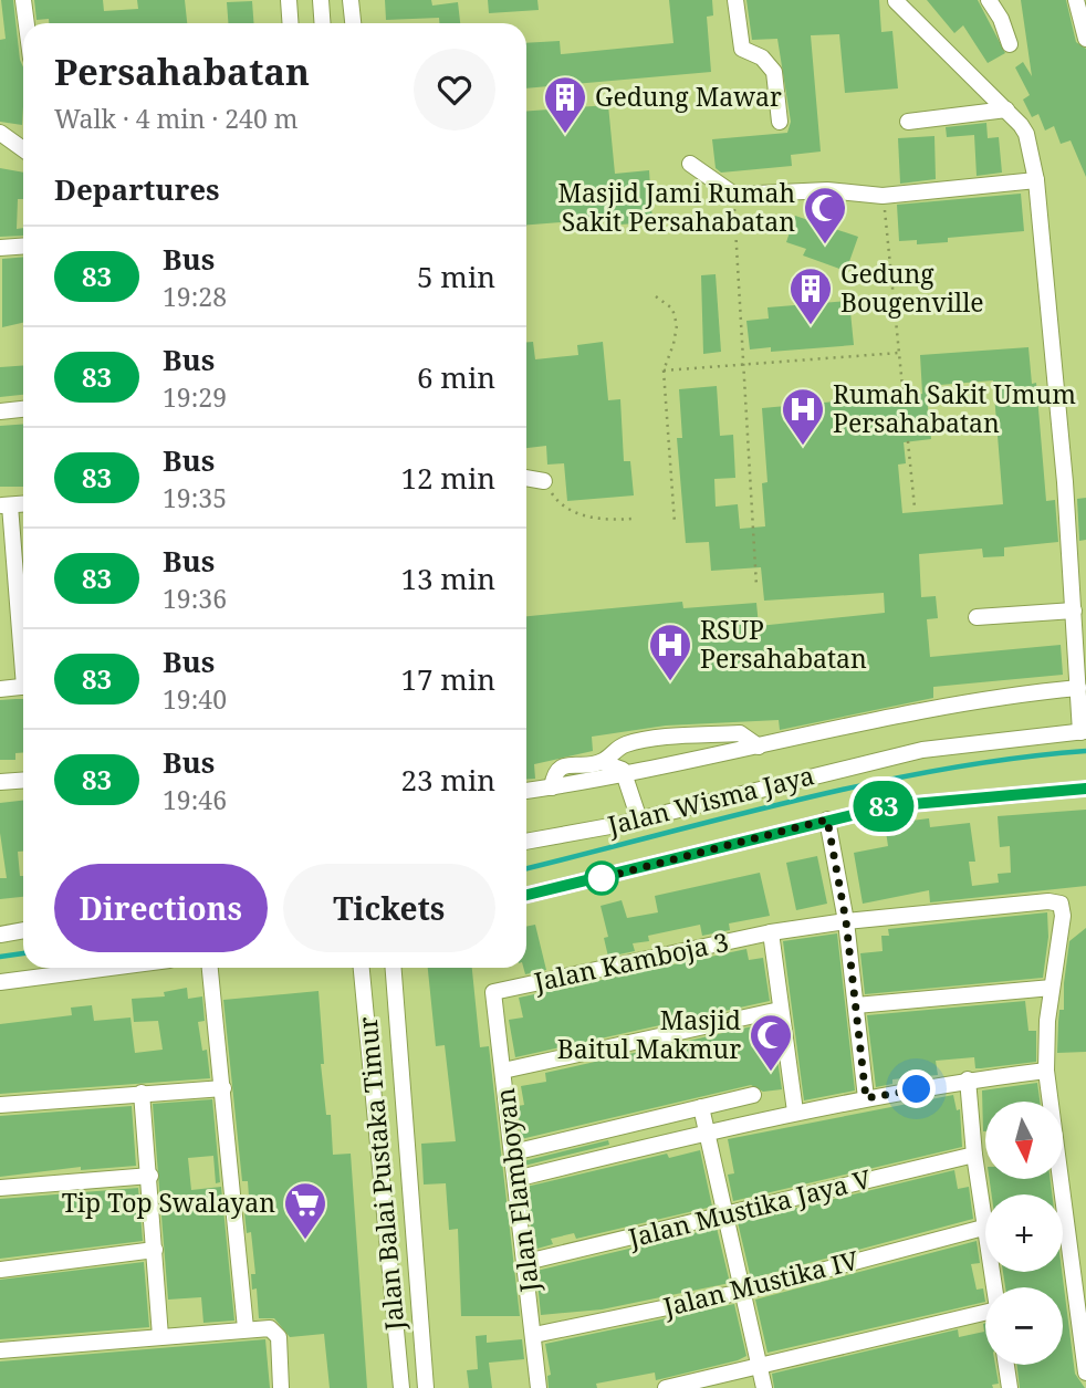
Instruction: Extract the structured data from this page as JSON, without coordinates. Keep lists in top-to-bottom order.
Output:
{
  "streets": {
    "street": [
      "Jalan Wisma Jaya",
      "Jalan Kamboja 3",
      "Jalan Balai Pustaka Timur",
      "Jalan Flamboyan",
      "Jalan Mustika Jaya V",
      "Jalan Mustika IV"
    ]
  },
  "crossings": [
    ["Jalan Kamboja 3", "Jalan Flamboyan"],
    ["Jalan Flamboyan", "Jalan Mustika Jaya V"],
    ["Jalan Flamboyan", "Jalan Mustika IV"]
  ],
  "places": {
    "building": ["Gedung Mawar", "Gedung Bougenville"],
    "mosque": ["Masjid Jami Rumah Sakit Persahabatan", "Masjid Baitul Makmur"],
    "hospital": ["Rumah Sakit Umum Persahabatan", "RSUP Persahabatan"],
    "supermarket": ["Tip Top Swalayan"]
  },
  "lines": ["bus line 83"],
  "north": "bottom",
  "page": {
    "on_map": "83",
    "heading": [
      ["Persahabatan", "Walk · 4 min · 240 m"],
      "Departures"
    ],
    "list": [
      {
        "mark": "83",
        "name": "Bus",
        "note": "19:28",
        "value": "5 min"
      },
      {
        "mark": "83",
        "name": "Bus",
        "note": "19:29",
        "value": "6 min"
      },
      {
        "mark": "83",
        "name": "Bus",
        "note": "19:35",
        "value": "12 min"
      },
      {
        "mark": "83",
        "name": "Bus",
        "note": "19:36",
        "value": "13 min"
      },
      {
        "mark": "83",
        "name": "Bus",
        "note": "19:40",
        "value": "17 min"
      },
      {
        "mark": "83",
        "name": "Bus",
        "note": "19:46",
        "value": "23 min"
      }
    ],
    "buttons": ["Directions", "Tickets"],
    "map_buttons": ["+", "−"]
  }
}
